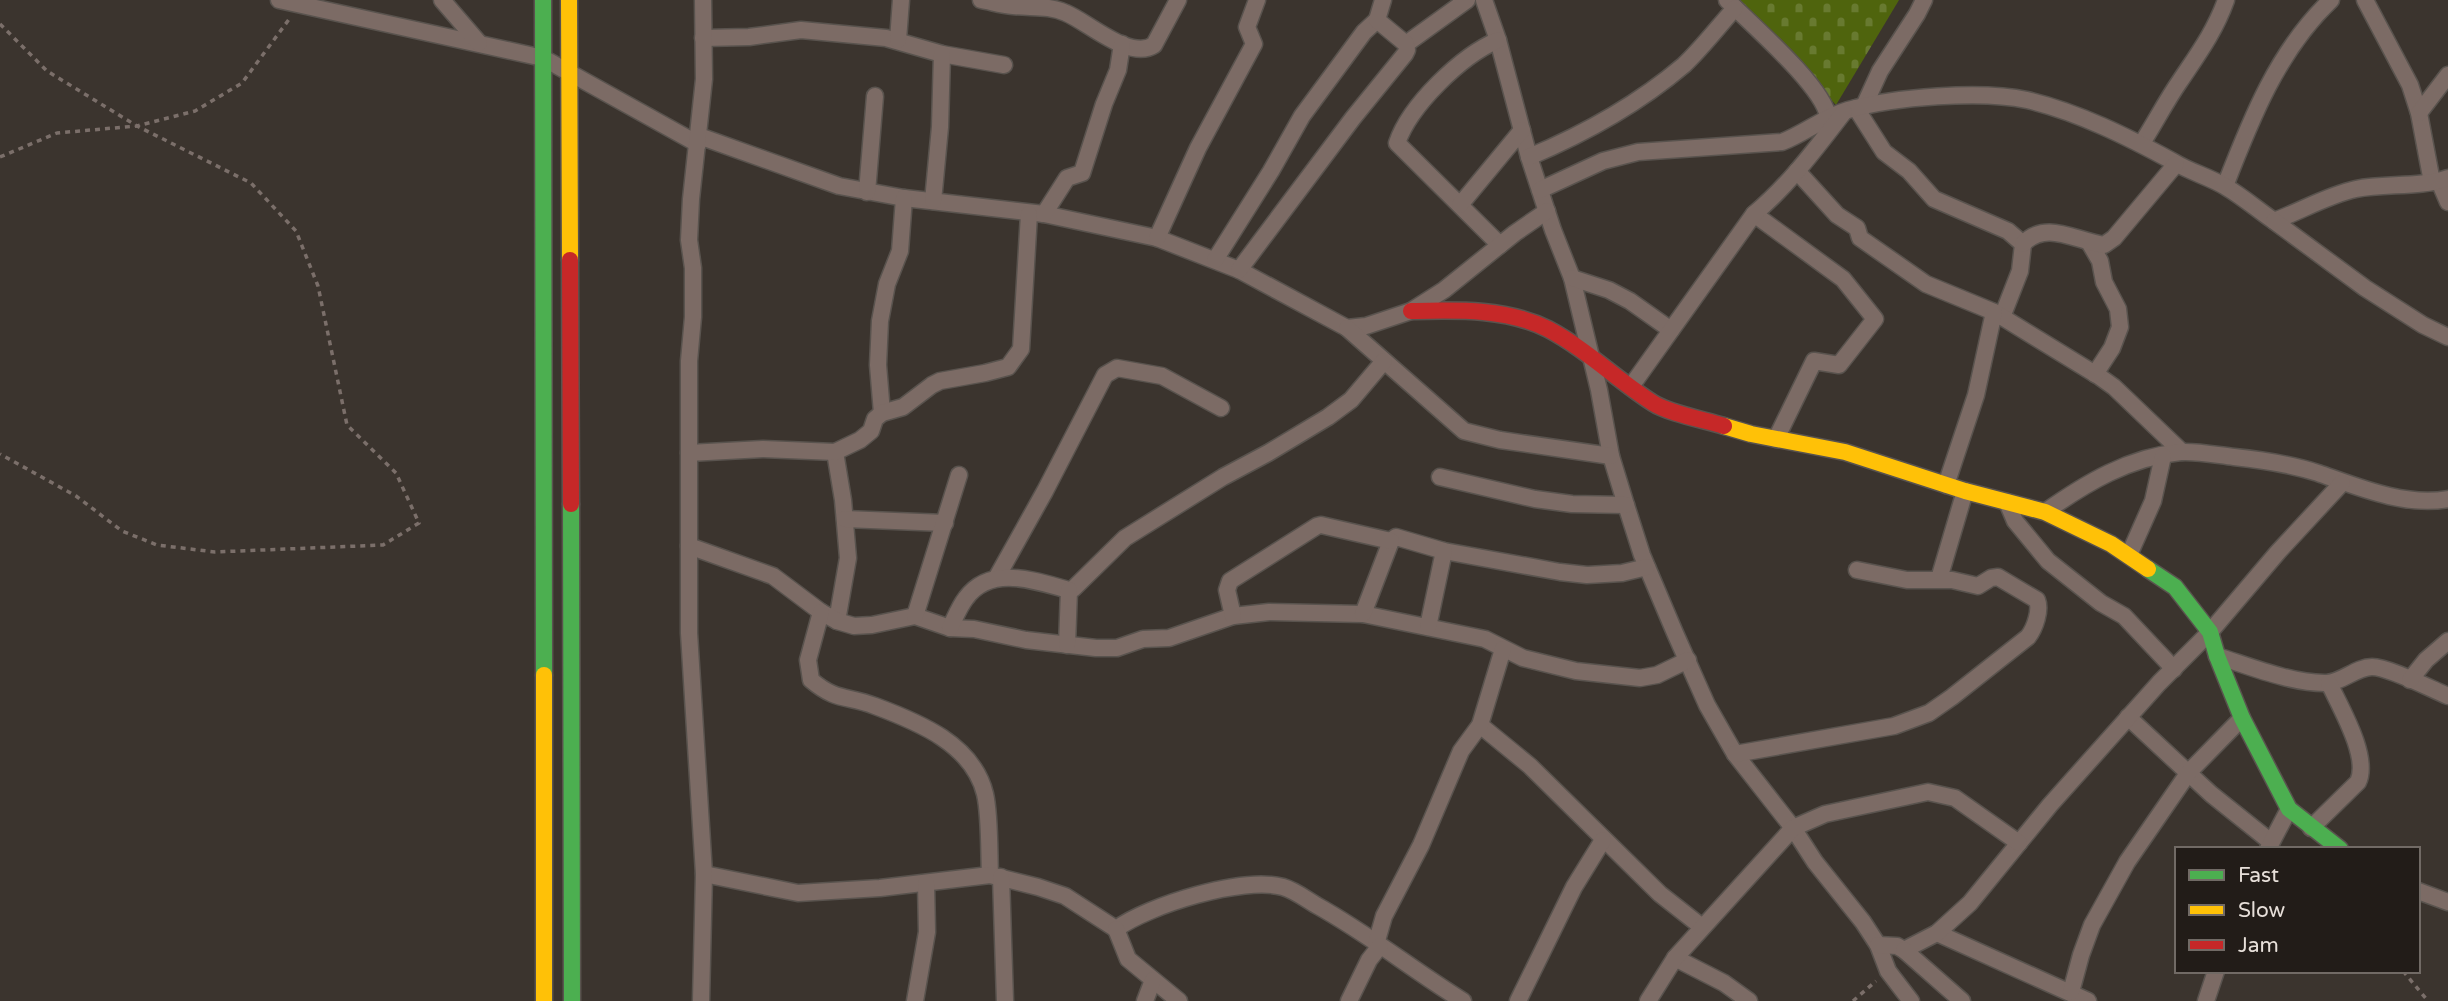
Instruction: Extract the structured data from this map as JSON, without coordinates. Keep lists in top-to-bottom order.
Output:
{
  "legend": ["Fast", "Slow", "Jam"]
}
